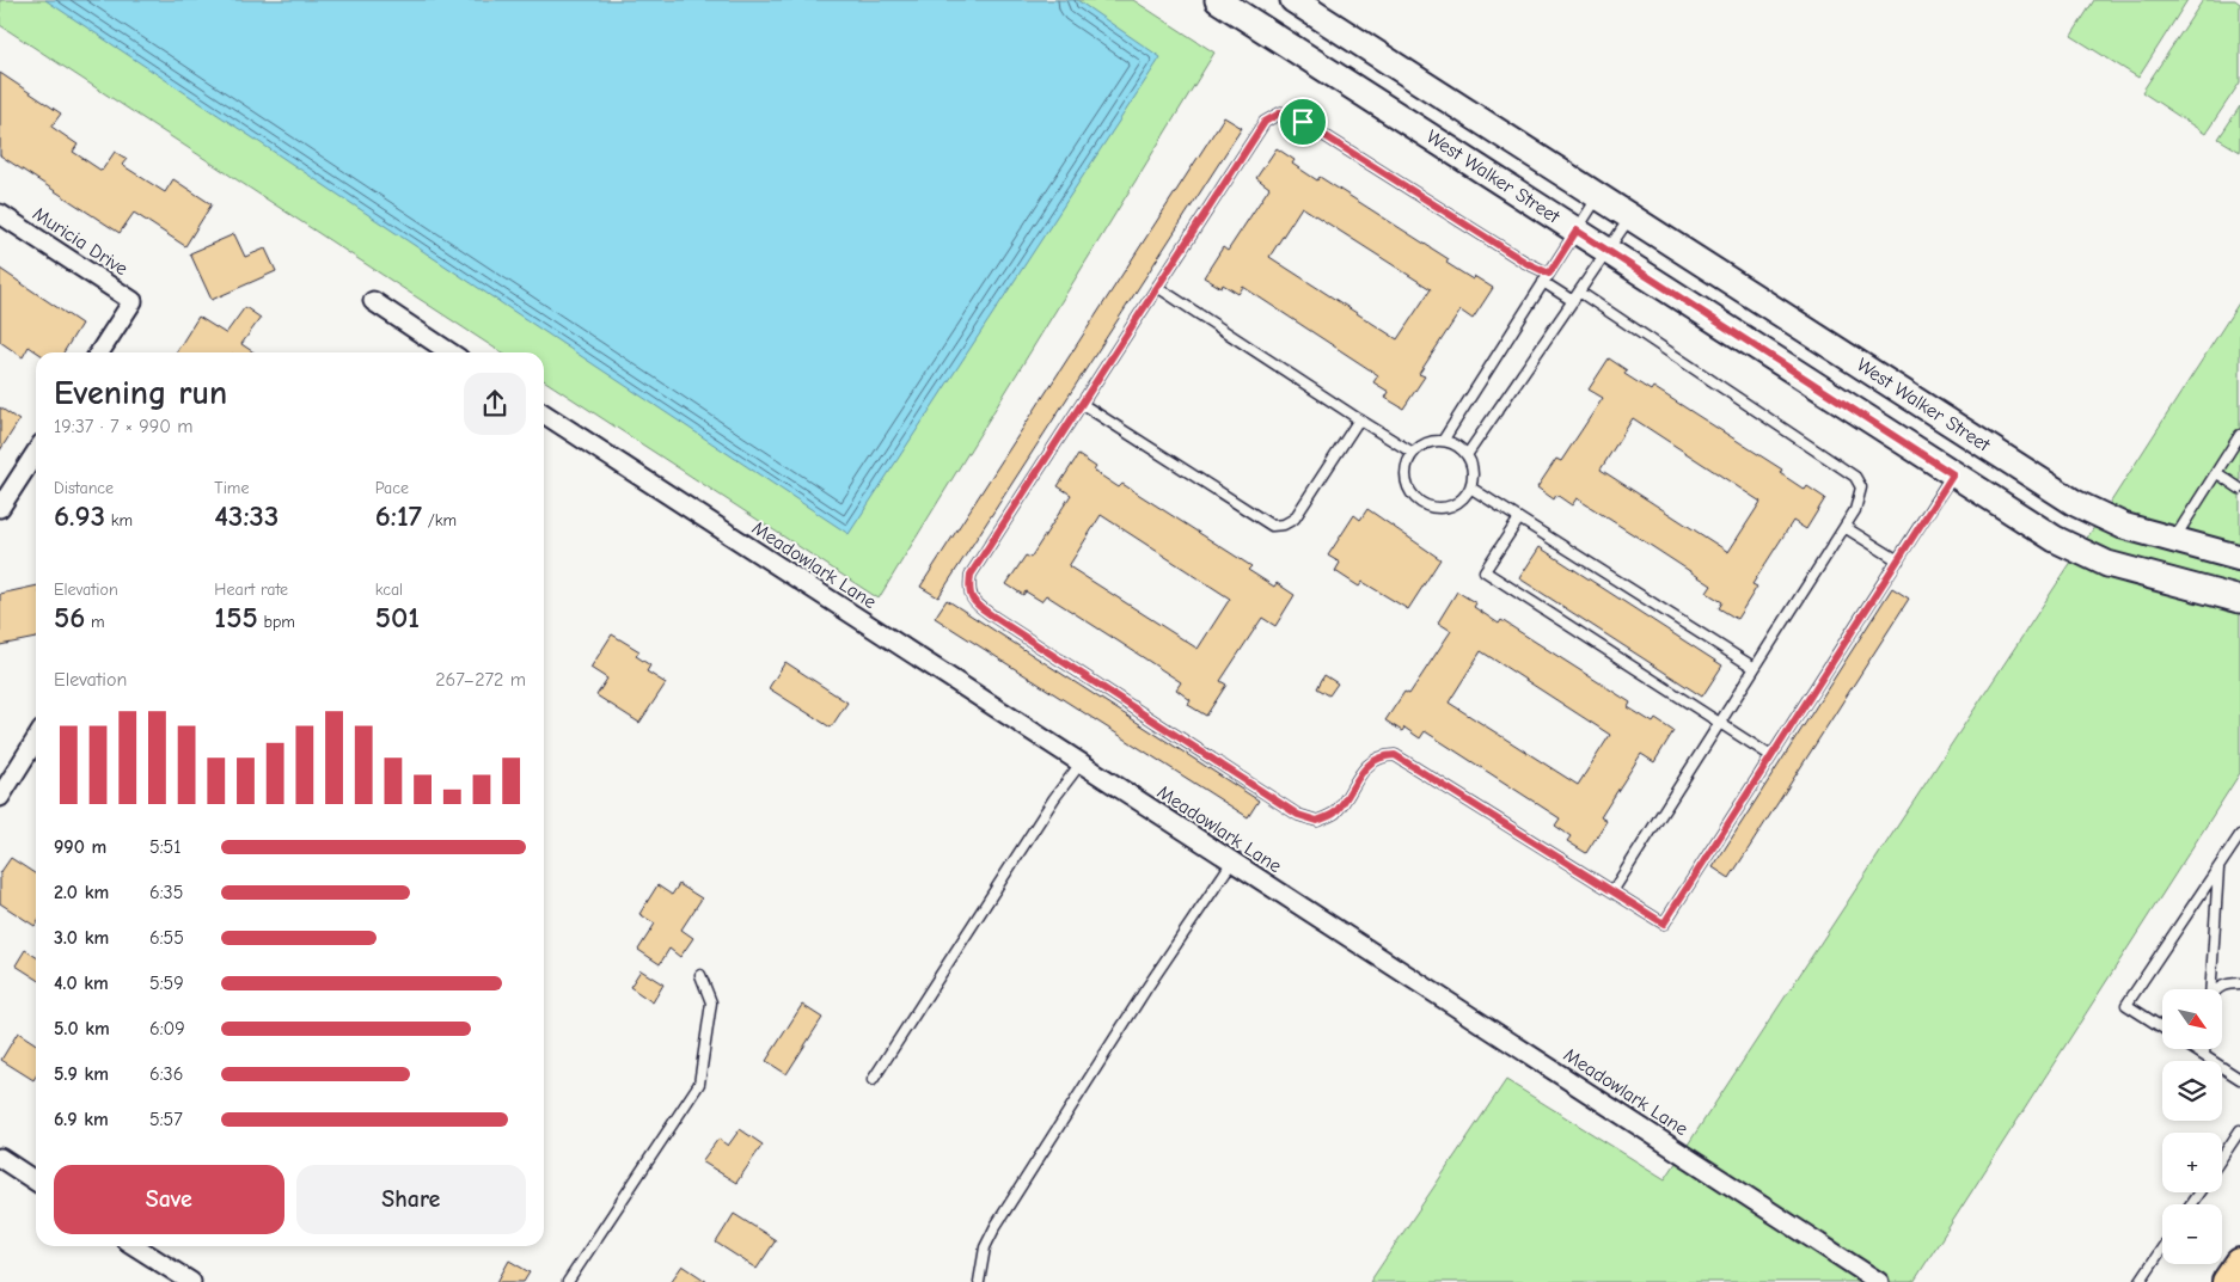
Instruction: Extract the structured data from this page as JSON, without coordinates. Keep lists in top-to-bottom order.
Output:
{
  "streets": {
    "street": ["West Walker Street", "Muricia Drive", "Meadowlark Lane"]
  },
  "north": "bottom right",
  "page": {
    "heading": ["Evening run", "19:37 · 7 × 990 m"],
    "stats": [
      ["Distance", "6.93 km"],
      ["Time", "43:33"],
      ["Pace", "6:17 /km"],
      ["Elevation", "56 m"],
      ["Heart rate", "155 bpm"],
      ["kcal", "501"]
    ],
    "chart": ["Elevation", "267–272 m"],
    "list": [
      {
        "name": "990 m",
        "note": "5:51"
      },
      {
        "name": "2.0 km",
        "note": "6:35"
      },
      {
        "name": "3.0 km",
        "note": "6:55"
      },
      {
        "name": "4.0 km",
        "note": "5:59"
      },
      {
        "name": "5.0 km",
        "note": "6:09"
      },
      {
        "name": "5.9 km",
        "note": "6:36"
      },
      {
        "name": "6.9 km",
        "note": "5:57"
      }
    ],
    "map_buttons": ["+", "−"],
    "buttons": ["Save", "Share"]
  }
}
